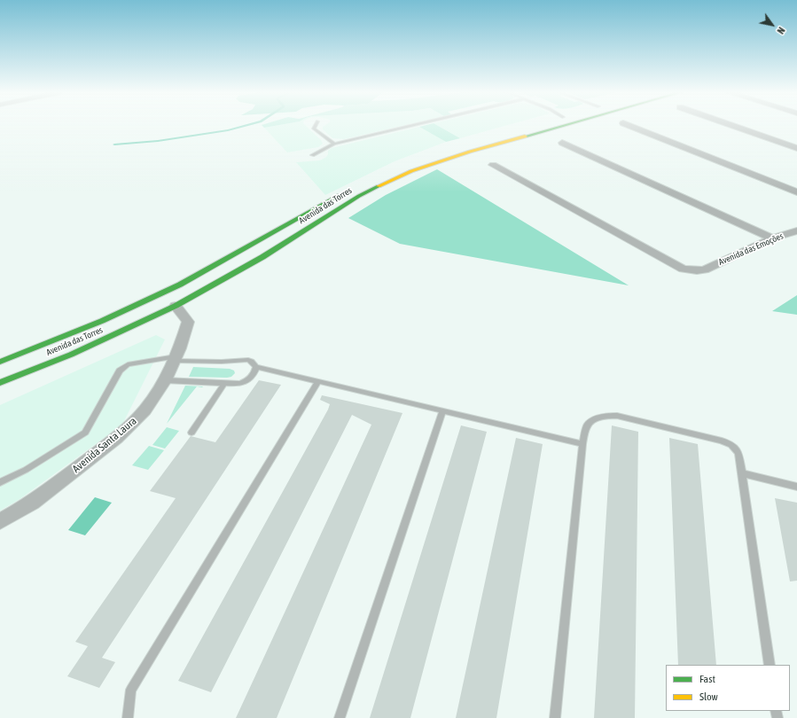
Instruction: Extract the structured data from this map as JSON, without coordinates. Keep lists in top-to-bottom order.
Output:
{
  "streets": {
    "main road": ["Avenida das Torres"],
    "street": ["Avenida das Emoções", "Avenida Santa Laura"]
  },
  "crossings": [
    ["Avenida das Torres", "Avenida Santa Laura"]
  ],
  "legend": ["Fast", "Slow"],
  "north": "bottom right"
}
